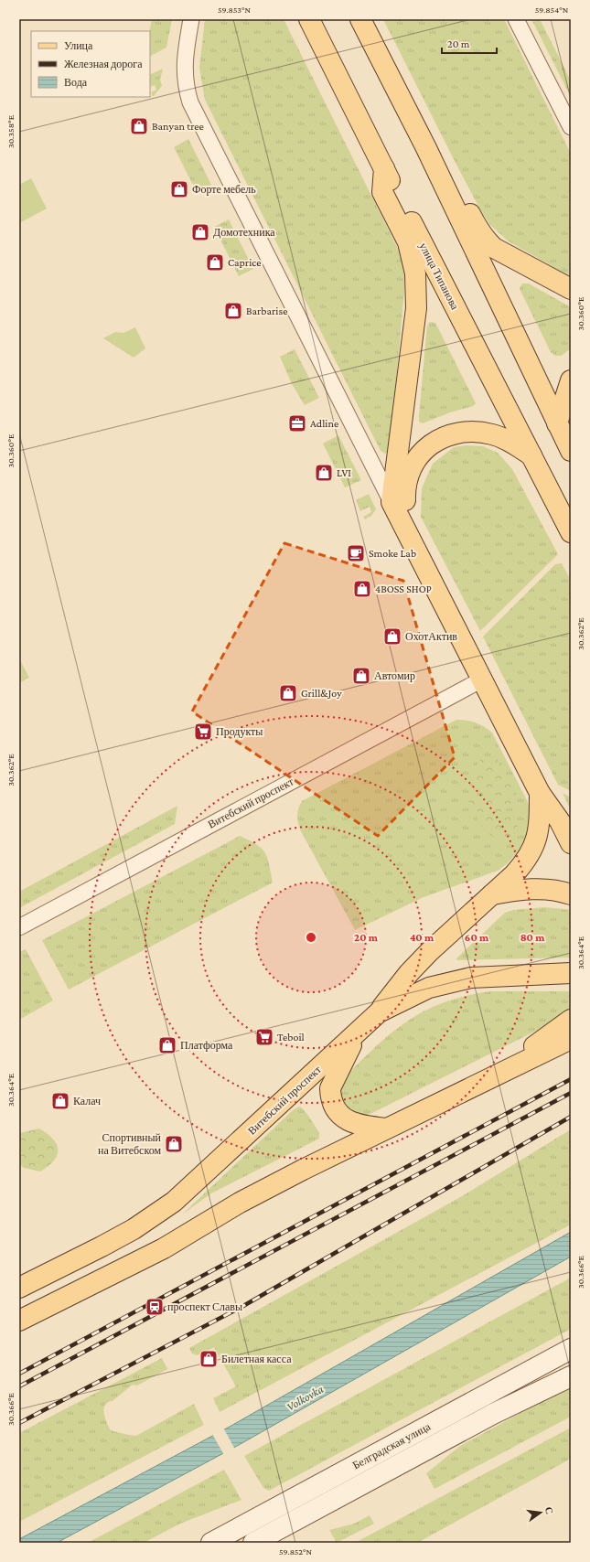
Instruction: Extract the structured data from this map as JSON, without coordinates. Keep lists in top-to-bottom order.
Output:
{
  "streets": {
    "main road": ["улица Типанова", "Витебский проспект"],
    "street": ["Белградская улица"]
  },
  "water": ["Volkovka"],
  "places": {
    "shop": [
      "Banyan tree",
      "Форте мебель",
      "Домотехника",
      "Caprice",
      "Barbarise",
      "LVI",
      "4BOSS SHOP",
      "ОхотАктив",
      "Автомир",
      "Grill&Joy",
      "Платформа",
      "Калач",
      "Спортивный на Витебском",
      "Билетная касса"
    ],
    "office": ["Adline"],
    "cafe": ["Smoke Lab"],
    "supermarket": ["Продукты", "Teboil"],
    "station": ["проспект Славы"]
  },
  "legend": ["Улица", "Железная дорога", "Вода"],
  "scale_bar": "20 m",
  "north": "right",
  "coordinates": [
    "59.853°N",
    "59.854°N",
    "30.358°E",
    "30.360°E",
    "30.362°E",
    "30.364°E",
    "30.366°E",
    "59.852°N"
  ],
  "rings": [
    "20 m",
    "40 m",
    "60 m",
    "80 m"
  ]
}
